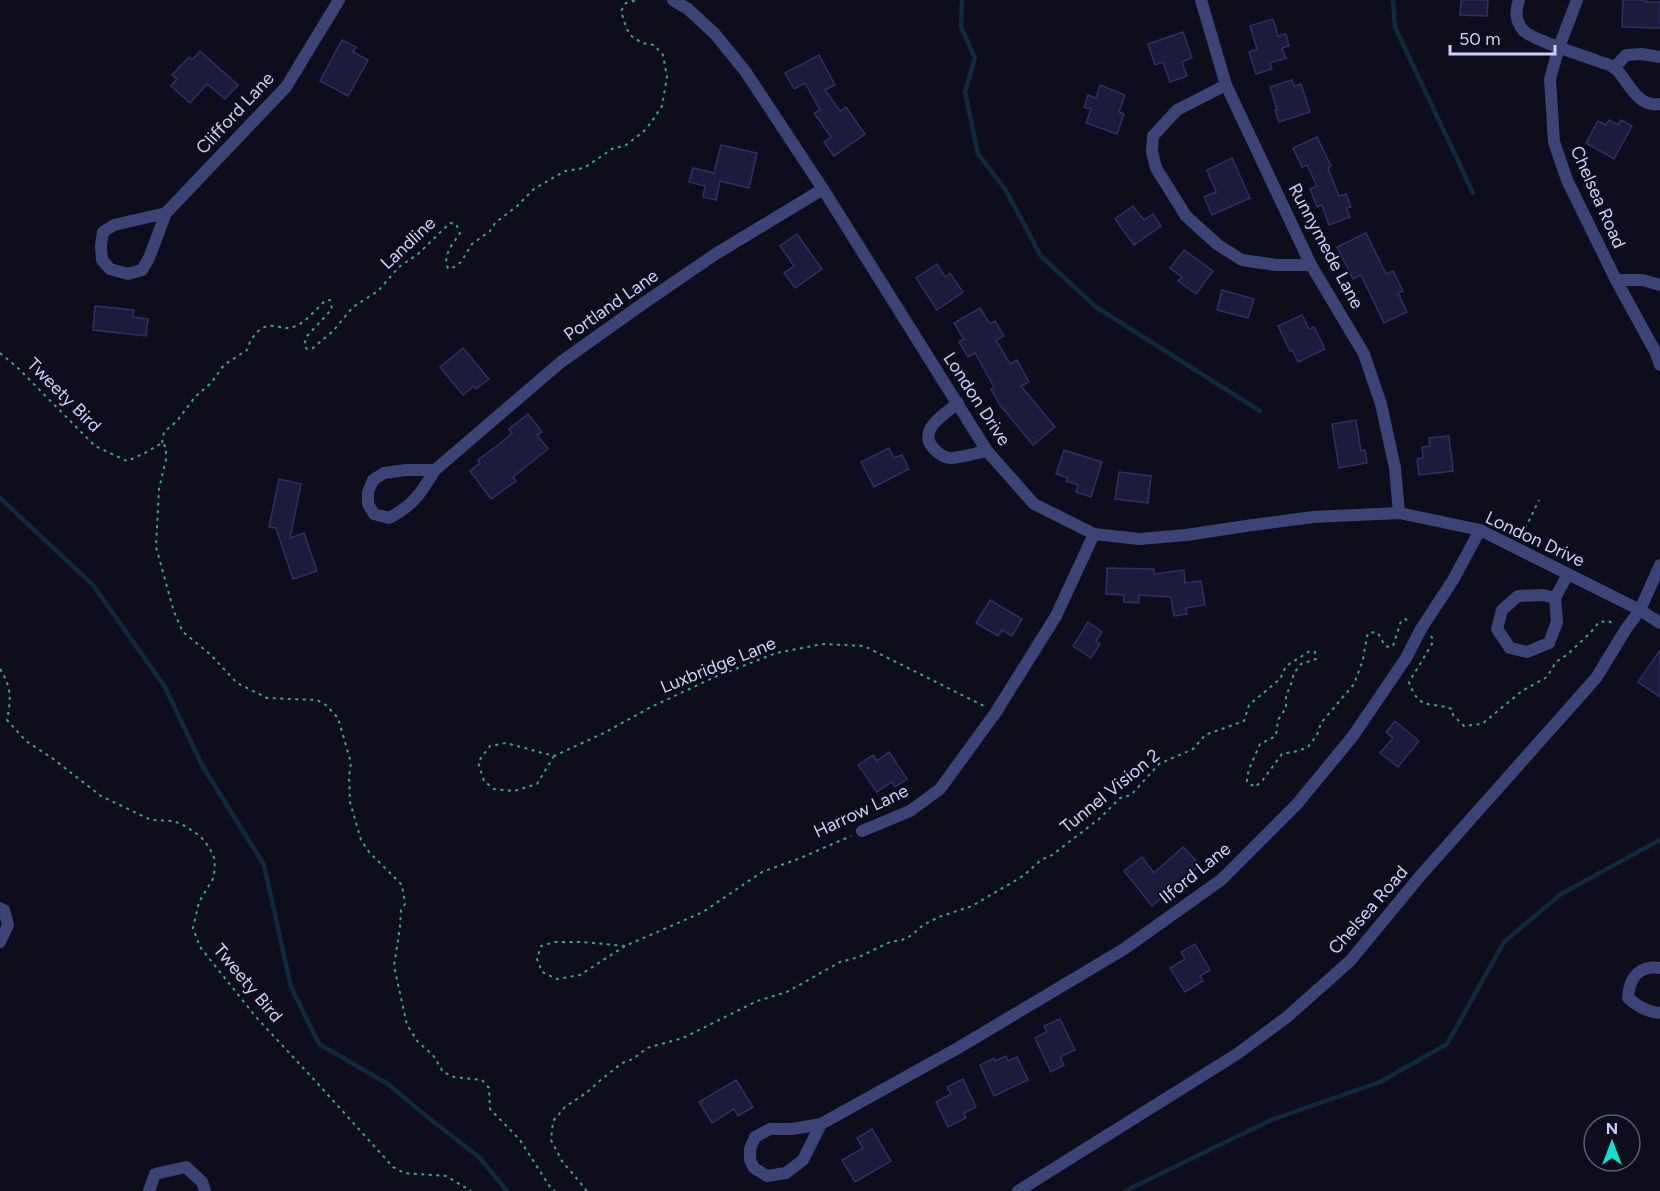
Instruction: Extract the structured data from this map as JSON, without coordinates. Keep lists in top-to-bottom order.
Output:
{
  "streets": {
    "street": [
      "Clifford Lane",
      "Chelsea Road",
      "Runnymede Lane",
      "Portland Lane",
      "London Drive",
      "Harrow Lane",
      "Ilford Lane"
    ],
    "path": [
      "Landline",
      "Tweety Bird",
      "Luxbridge Lane",
      "Tunnel Vision 2"
    ]
  },
  "crossings": [
    ["Chelsea Road", "London Drive"],
    ["Landline", "Tweety Bird"],
    ["Runnymede Lane", "London Drive"],
    ["Portland Lane", "London Drive"],
    ["London Drive", "Harrow Lane"],
    ["London Drive", "Ilford Lane"],
    ["Luxbridge Lane", "Harrow Lane"]
  ],
  "scale_bar": "50 m",
  "north": "top"
}
